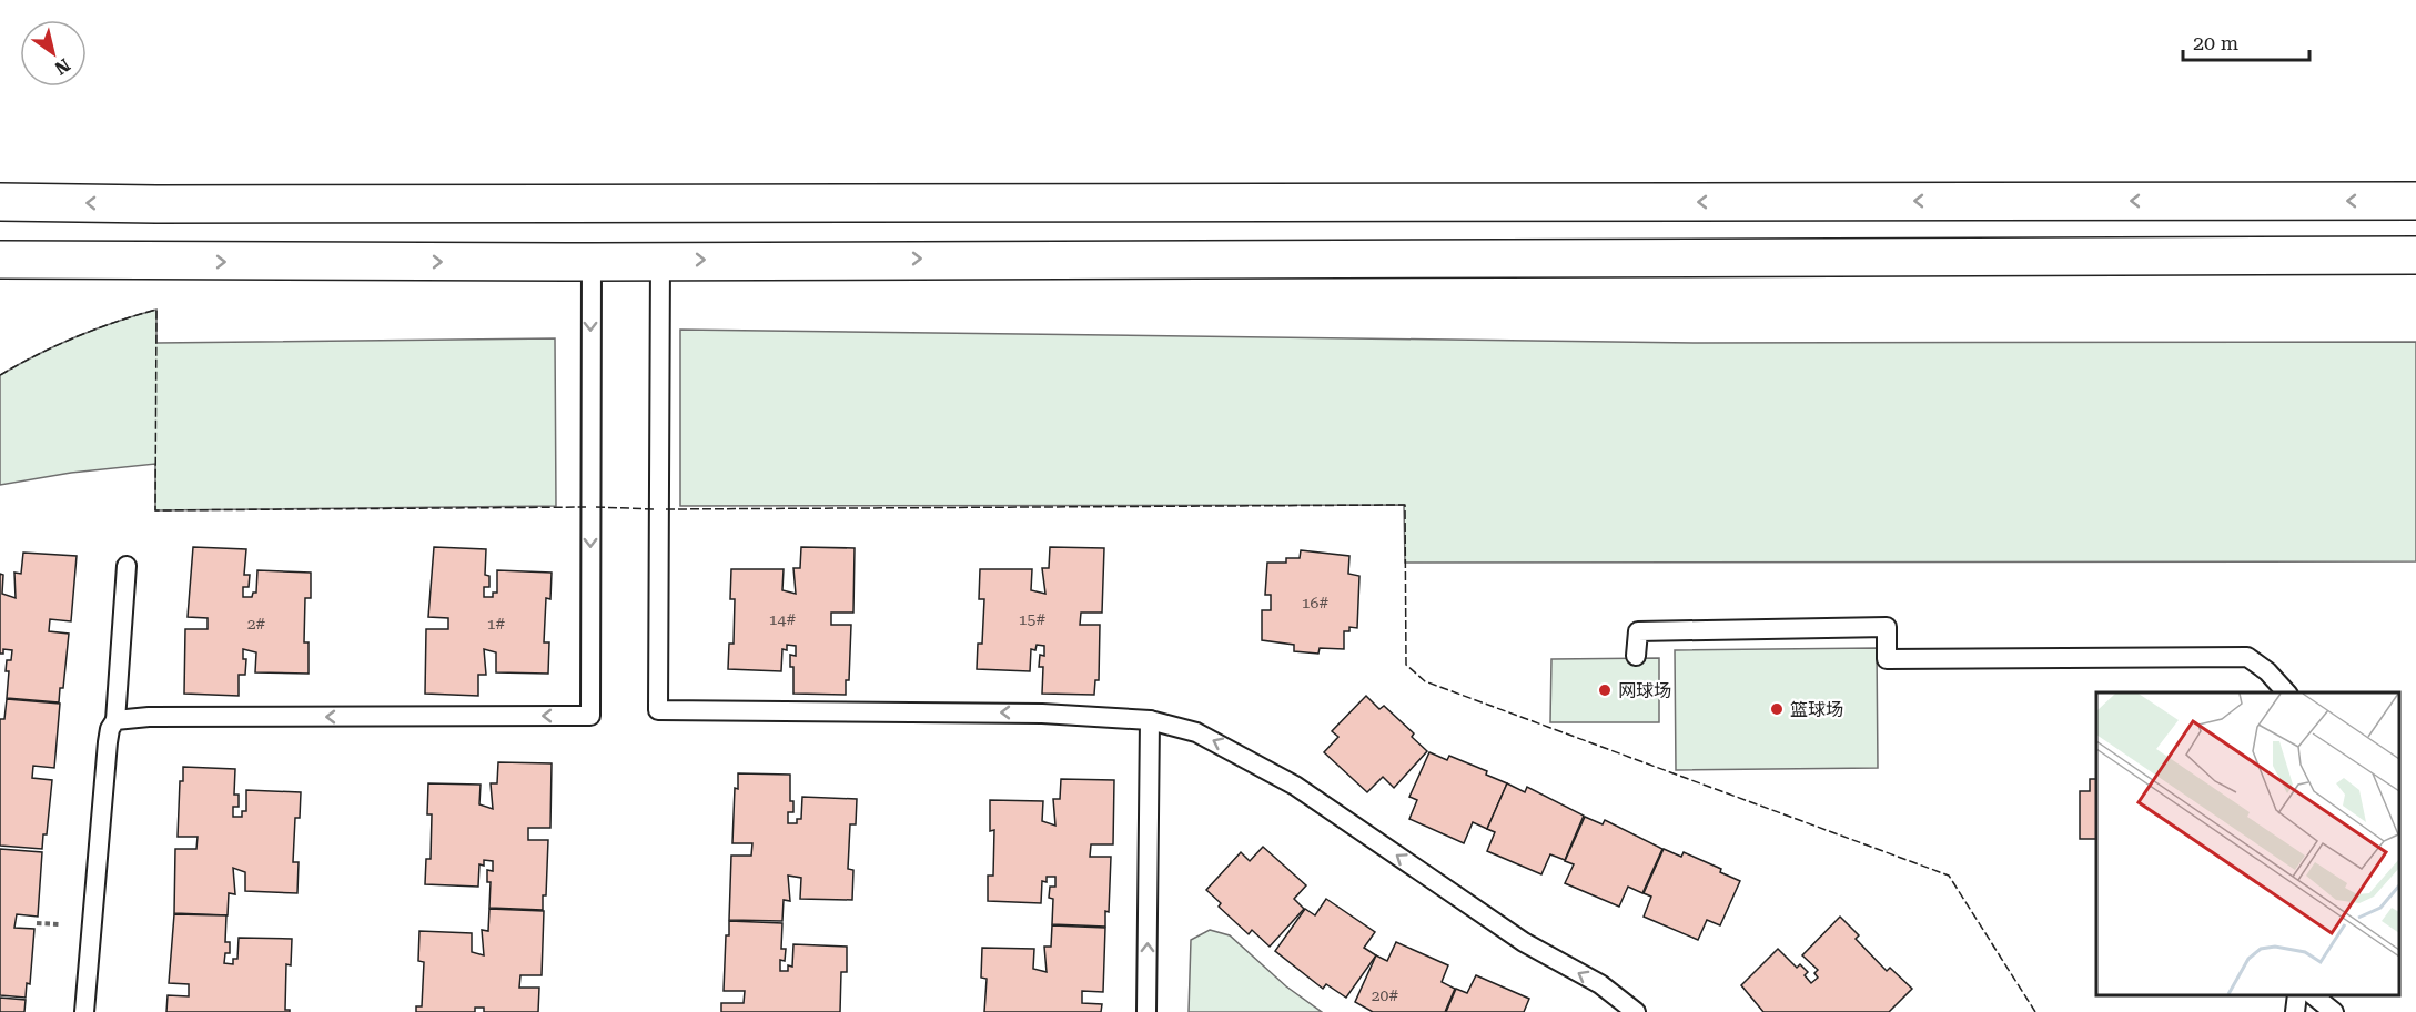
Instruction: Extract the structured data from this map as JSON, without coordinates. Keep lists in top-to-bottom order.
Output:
{
  "places": ["网球场", "篮球场"],
  "house_numbers": [
    "16#",
    "14#",
    "15#",
    "2#",
    "1#",
    "20#"
  ],
  "scale_bar": "20 m",
  "north": "bottom right"
}
